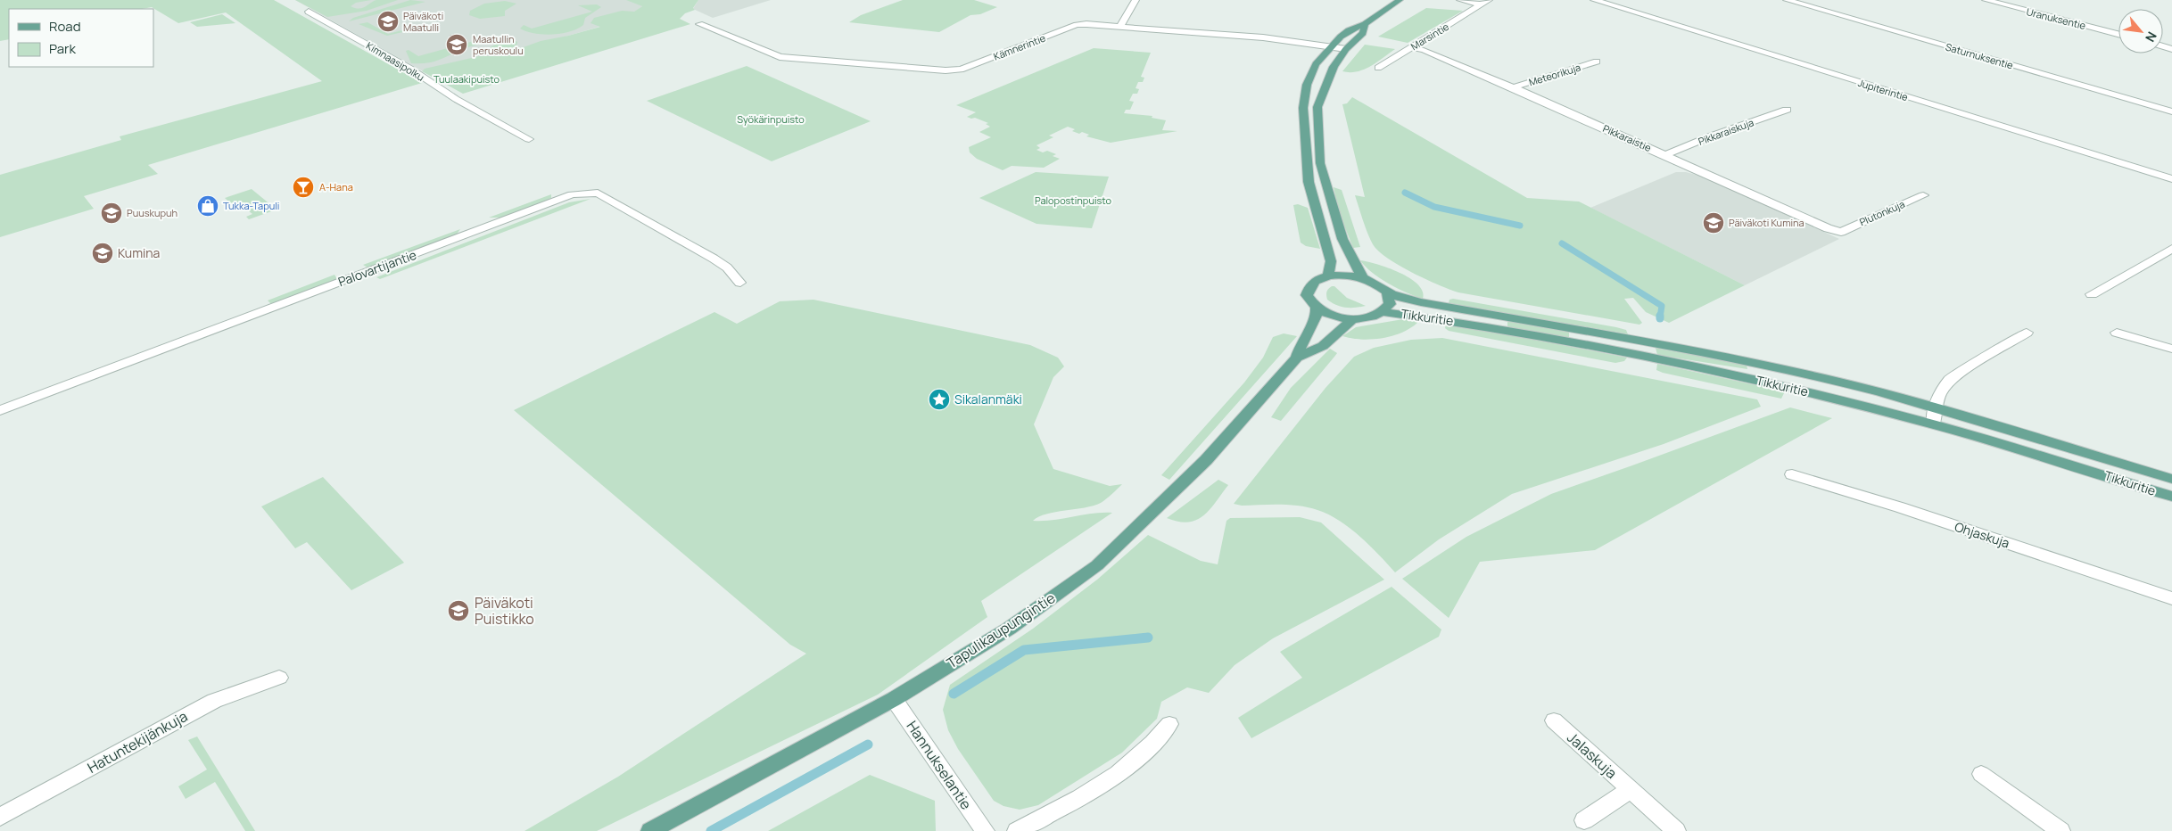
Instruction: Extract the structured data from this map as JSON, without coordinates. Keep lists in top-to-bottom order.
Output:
{
  "streets": {
    "main road": ["Tikkuritie", "Tapulikaupungintie"],
    "street": [
      "Uranuksentie",
      "Marsintie",
      "Kämnerintie",
      "Saturnuksentie",
      "Kimnaasipolku",
      "Meteorikuja",
      "Jupiterintie",
      "Pikkaraiskuja",
      "Pikkaraistie",
      "Plutonkuja",
      "Palovartijantie",
      "Ohjaskuja",
      "Hatuntekijänkuja",
      "Jalaskuja",
      "Hannukselantie"
    ]
  },
  "crossings": [
    ["Marsintie", "Pikkaraistie"],
    ["Meteorikuja", "Pikkaraistie"],
    ["Pikkaraiskuja", "Pikkaraistie"],
    ["Pikkaraistie", "Plutonkuja"],
    ["Tapulikaupungintie", "Hannukselantie"]
  ],
  "parks": ["Tuulaakipuisto", "Syökärinpuisto", "Palopostinpuisto"],
  "places": {
    "school or university": [
      "Päiväkoti Maatulli",
      "Maatullin peruskoulu",
      "Puuskupuh",
      "Päiväkoti Kumina",
      "Kumina",
      "Päiväkoti Puistikko"
    ],
    "bar": ["A-Hana"],
    "shop": ["Tukka-Tapuli"],
    "place": ["Sikalanmäki"]
  },
  "legend": ["Road", "Park"],
  "north": "bottom right"
}
